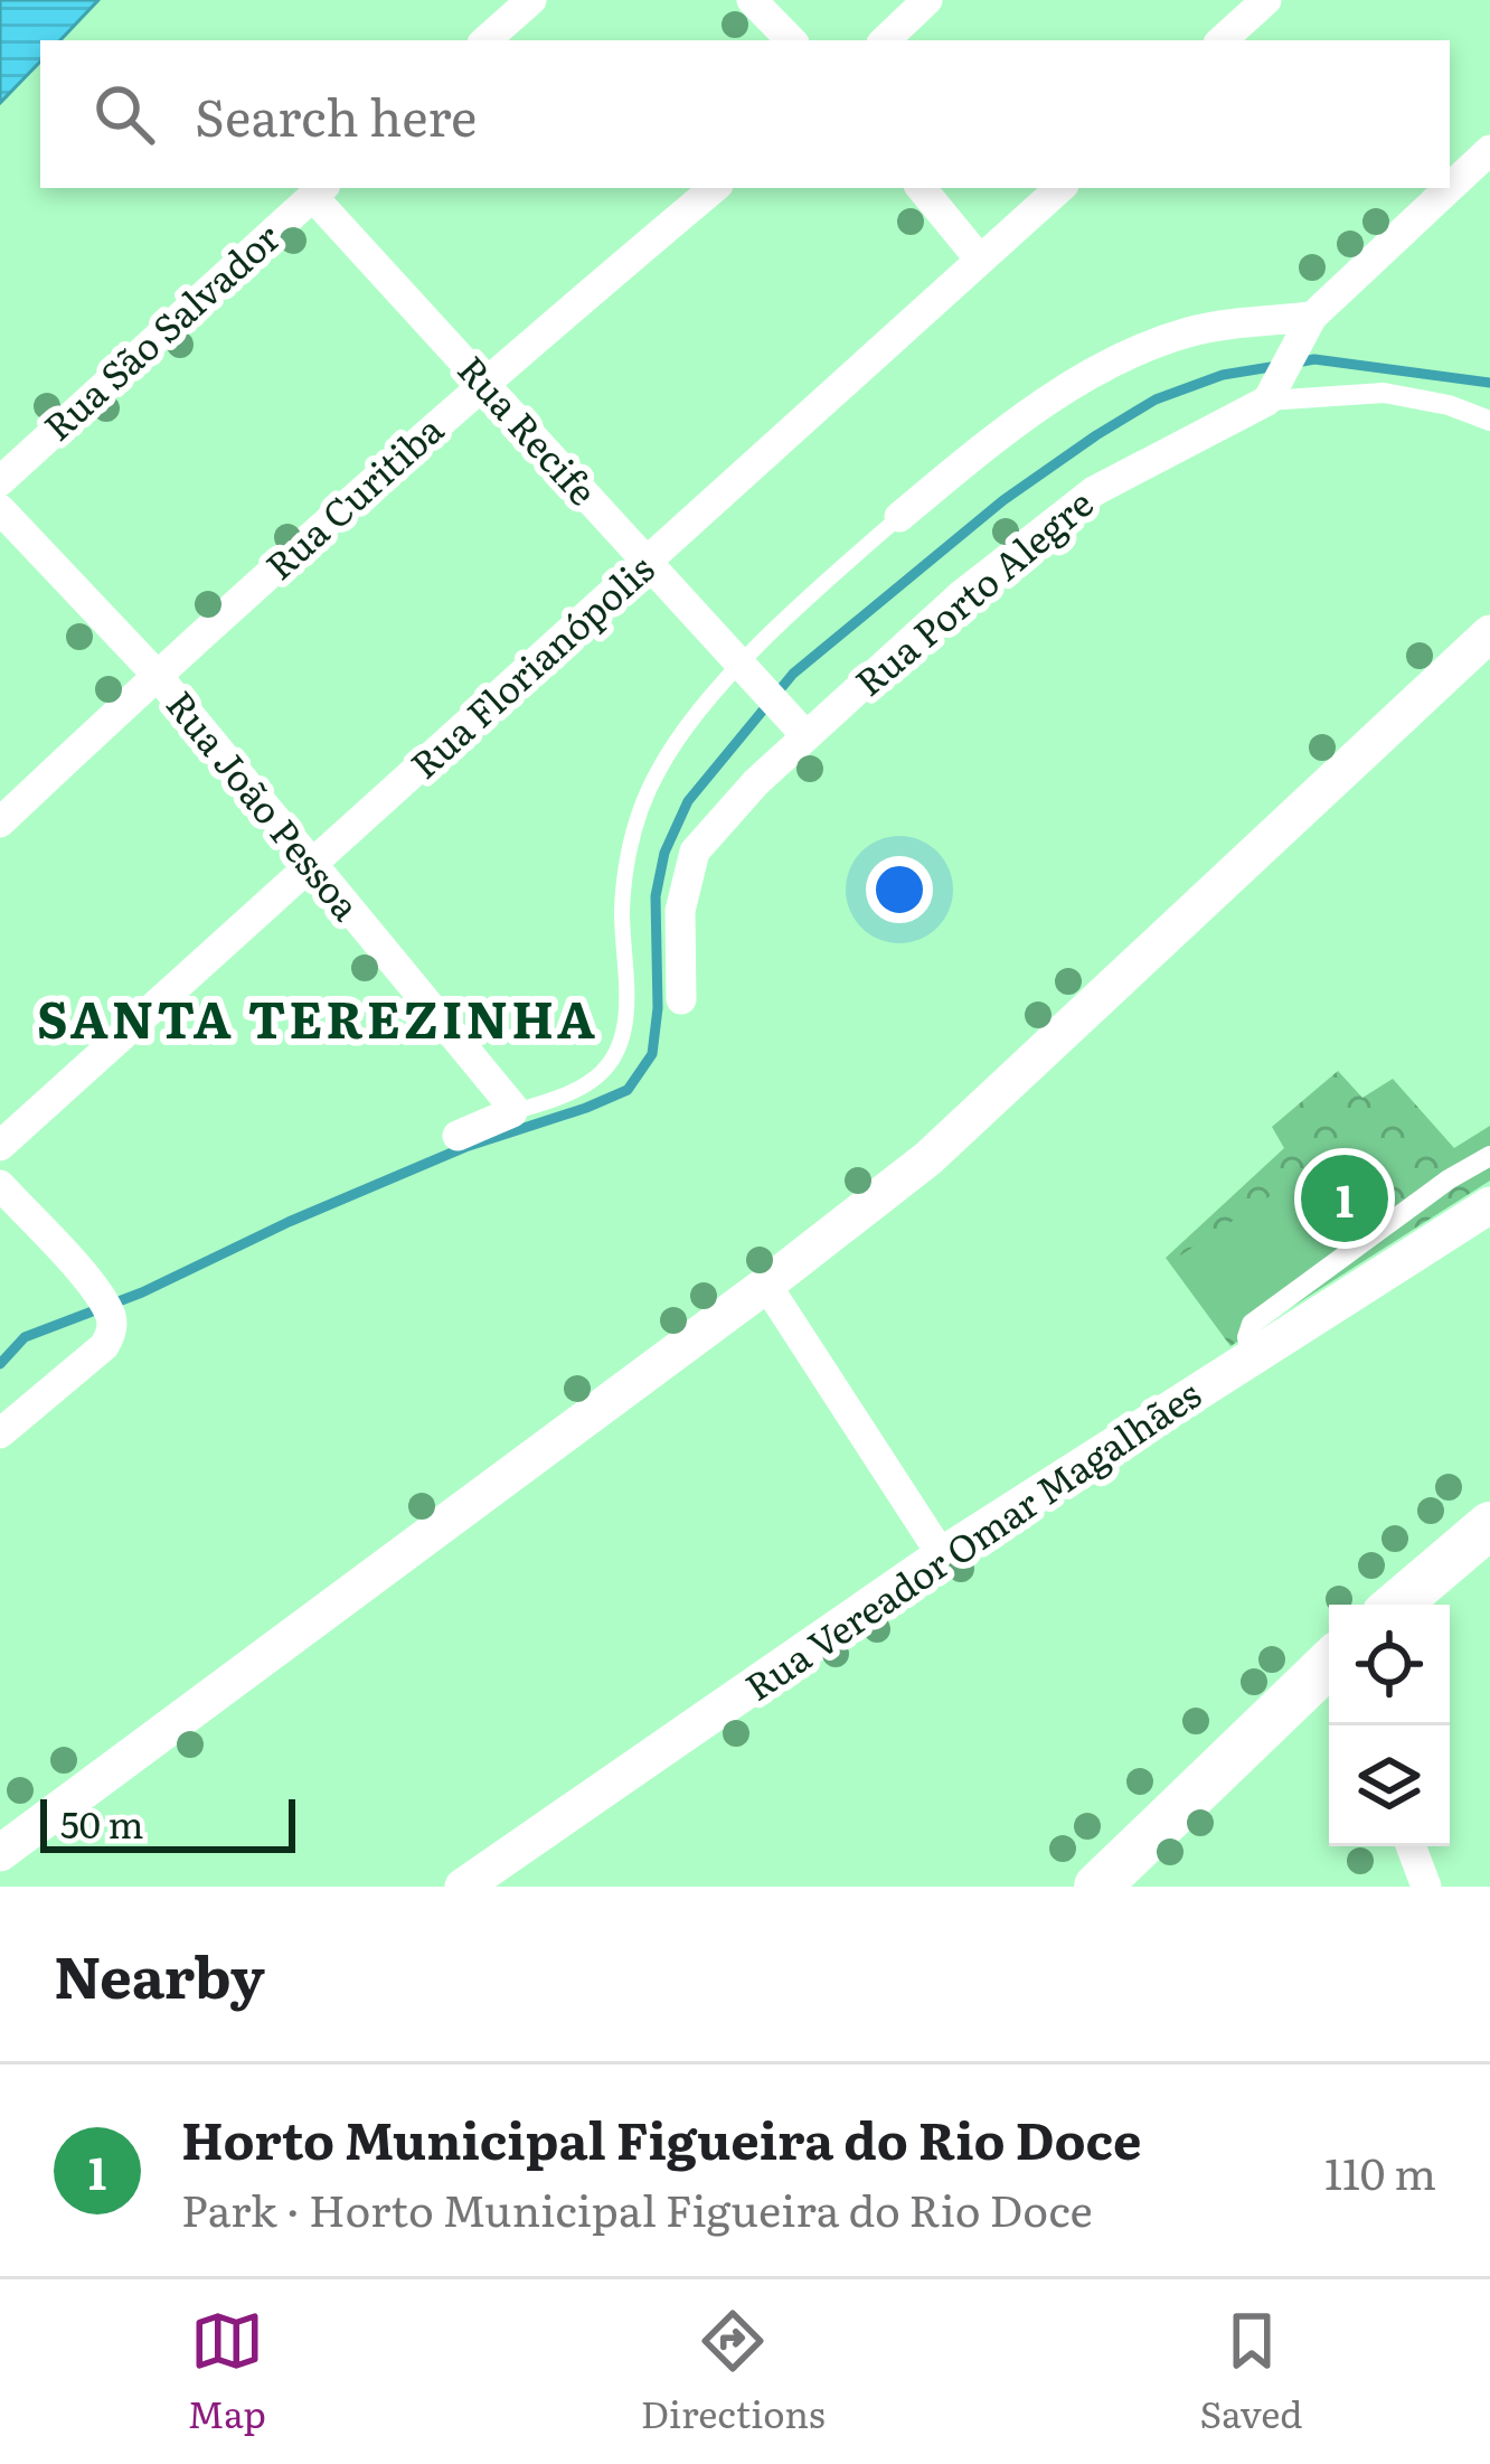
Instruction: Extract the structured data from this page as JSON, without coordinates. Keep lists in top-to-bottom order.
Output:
{
  "streets": {
    "street": [
      "Rua São Salvador",
      "Rua Recife",
      "Rua Curitiba",
      "Rua Porto Alegre",
      "Rua Florianópolis",
      "Rua João Pessoa",
      "Rua Vereador Omar Magalhães"
    ]
  },
  "crossings": [
    ["Rua São Salvador", "Rua Recife"],
    ["Rua Recife", "Rua Curitiba"],
    ["Rua Recife", "Rua Porto Alegre"],
    ["Rua Recife", "Rua Florianópolis"],
    ["Rua Curitiba", "Rua João Pessoa"],
    ["Rua Florianópolis", "Rua João Pessoa"]
  ],
  "districts": ["SANTA TEREZINHA"],
  "scale_bar": "50 m",
  "page": {
    "search": "Search here",
    "pins": "1",
    "scale": "50 m",
    "heading": "Nearby",
    "list": [
      {
        "mark": "1",
        "name": "Horto Municipal Figueira do Rio Doce",
        "note": "Park · Horto Municipal Figueira do Rio Doce",
        "value": "110 m"
      }
    ],
    "nav": ["Map", "Directions", "Saved"]
  }
}
